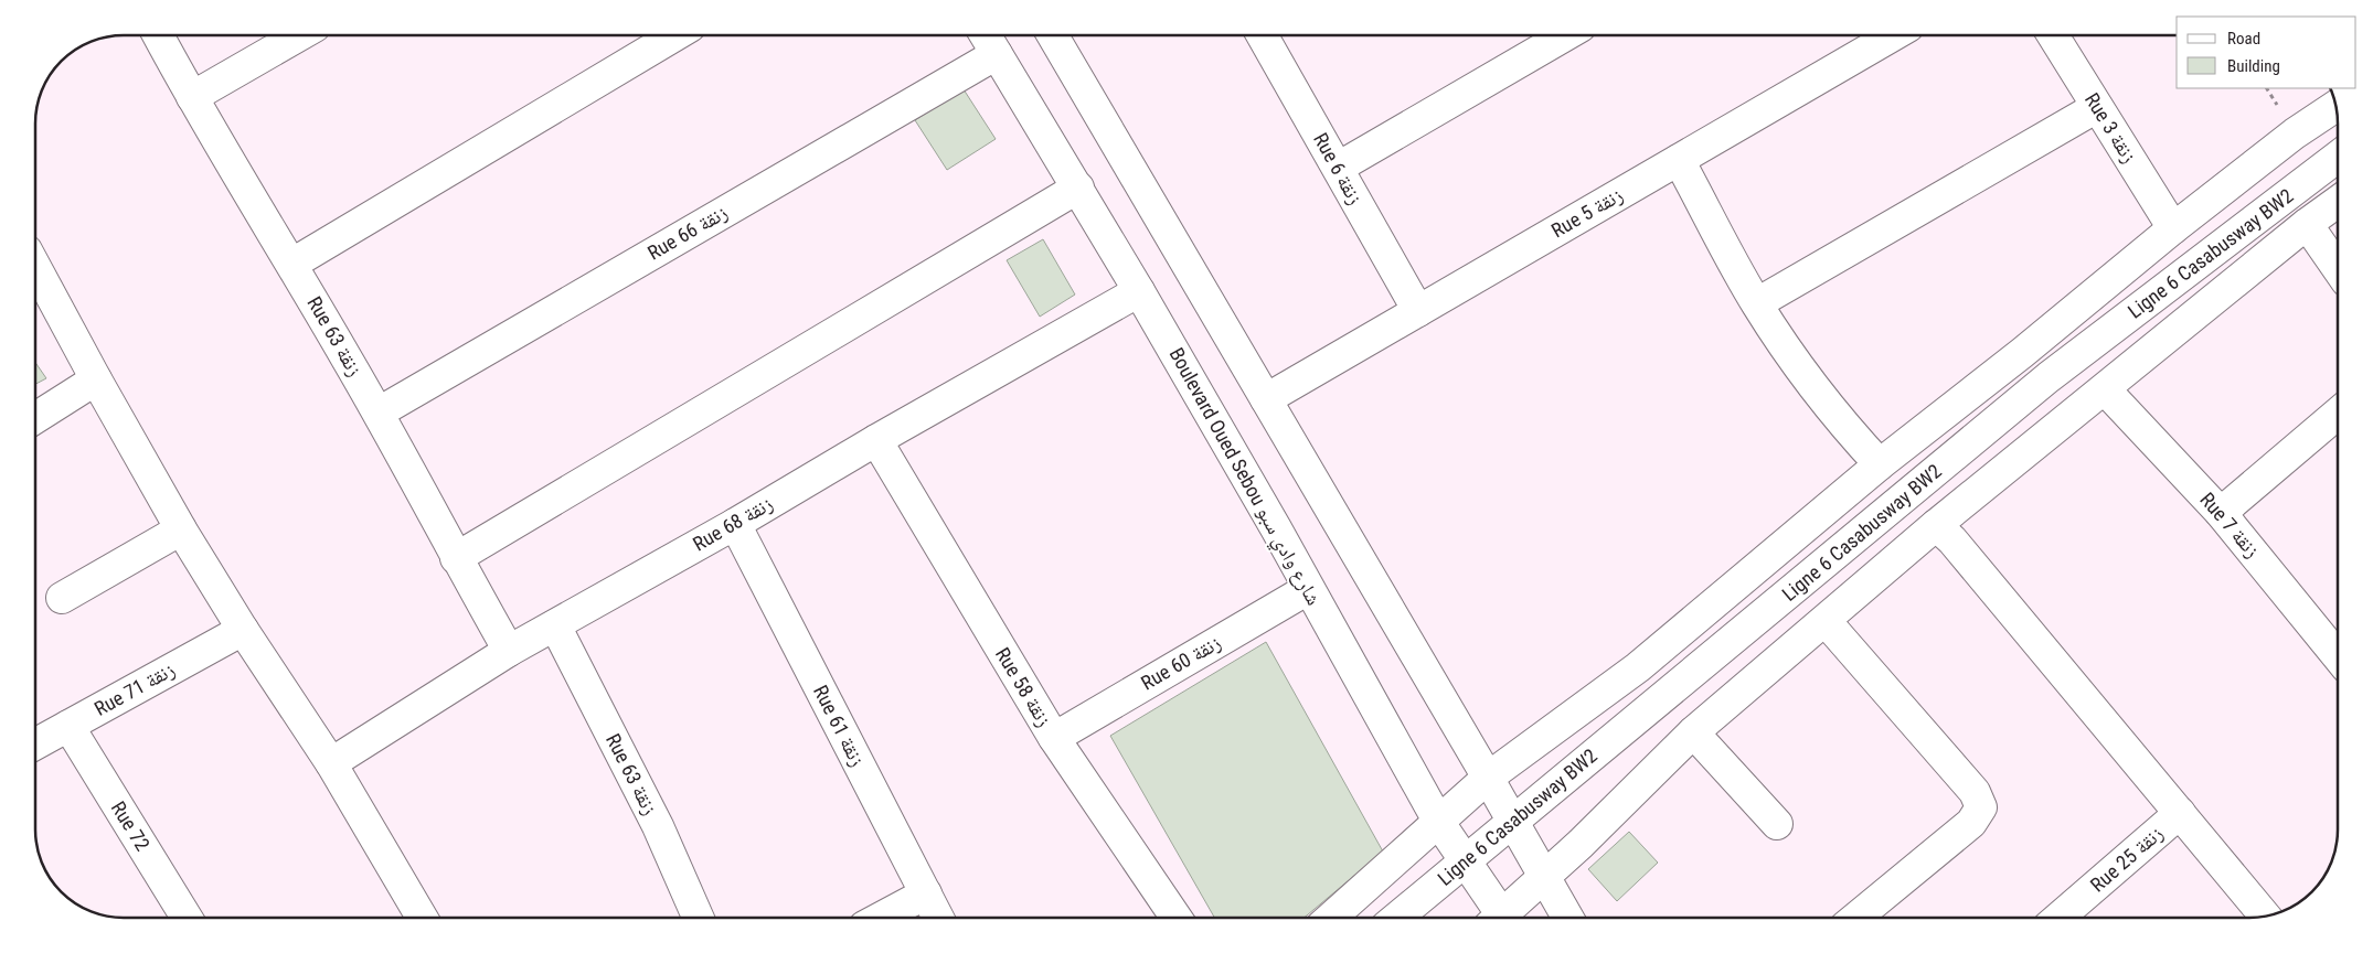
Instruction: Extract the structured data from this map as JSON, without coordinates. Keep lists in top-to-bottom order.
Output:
{
  "streets": {
    "street": [
      "Rue 3 زنقة",
      "Rue 6 زنقة",
      "Rue 5 زنقة",
      "Rue 66 زنقة",
      "Ligne 6 Casabusway BW2",
      "Rue 63 زنقة",
      "Boulevard Oued Sebou شارع وادي سبو",
      "Rue 68 زنقة",
      "Rue 7 زنقة",
      "Rue 60 زنقة",
      "Rue 58 زنقة",
      "Rue 71 زنقة",
      "Rue 61 زنقة",
      "Rue 72",
      "Rue 25 زنقة"
    ]
  },
  "crossings": [
    ["Rue 6 زنقة", "Rue 5 زنقة"],
    ["Rue 66 زنقة", "Rue 63 زنقة"],
    ["Rue 66 زنقة", "Boulevard Oued Sebou شارع وادي سبو"],
    ["Ligne 6 Casabusway BW2", "Boulevard Oued Sebou شارع وادي سبو"],
    ["Rue 63 زنقة", "Rue 68 زنقة"],
    ["Boulevard Oued Sebou شارع وادي سبو", "Rue 68 زنقة"],
    ["Boulevard Oued Sebou شارع وادي سبو", "Rue 60 زنقة"],
    ["Rue 68 زنقة", "Rue 58 زنقة"],
    ["Rue 68 زنقة", "Rue 61 زنقة"],
    ["Rue 60 زنقة", "Rue 58 زنقة"],
    ["Rue 71 زنقة", "Rue 72"]
  ],
  "legend": ["Road", "Building"]
}
